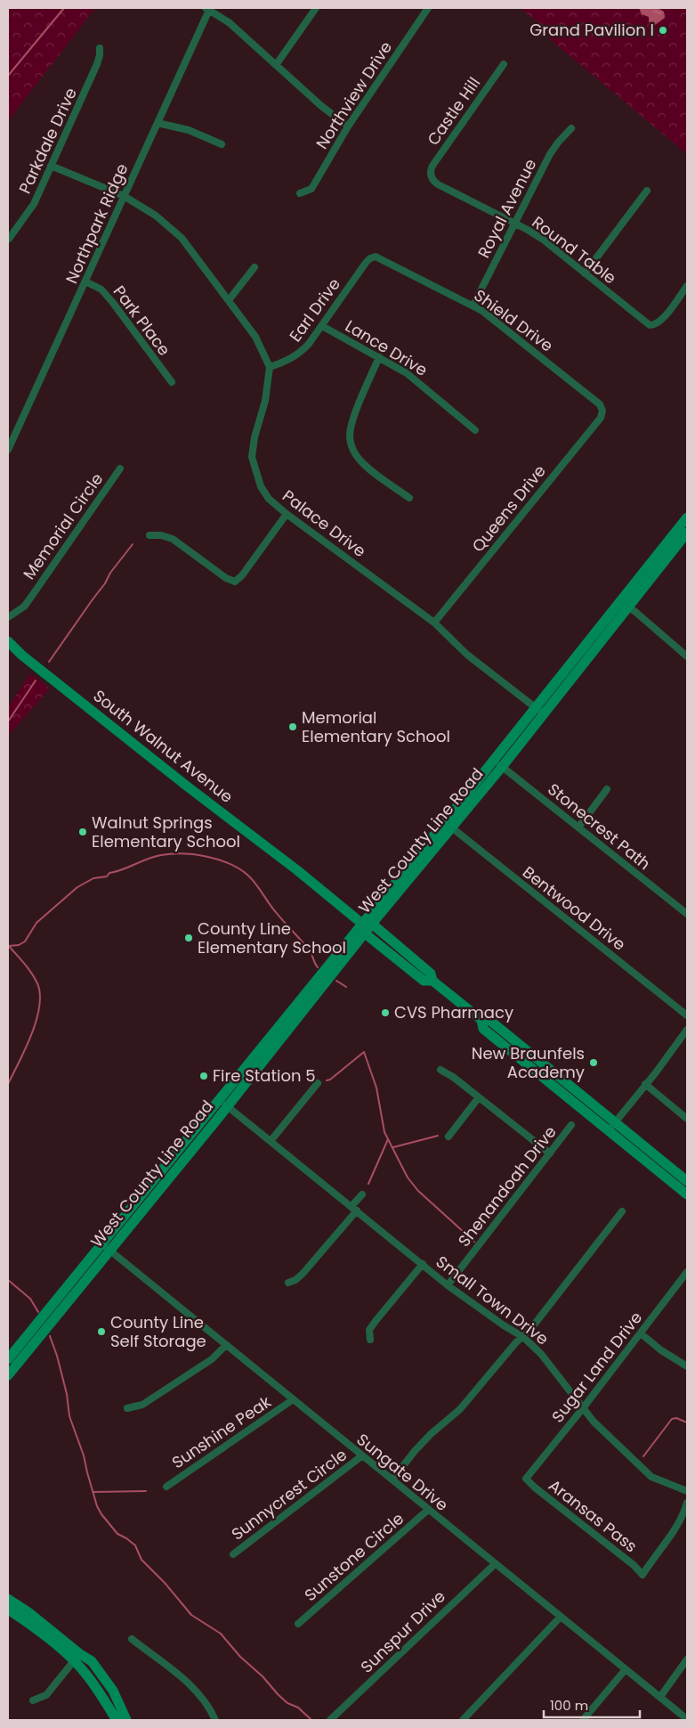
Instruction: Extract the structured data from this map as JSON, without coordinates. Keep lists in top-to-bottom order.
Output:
{
  "streets": {
    "main road": ["South Walnut Avenue", "West County Line Road"],
    "street": [
      "Northview Drive",
      "Castle Hill",
      "Parkdale Drive",
      "Royal Avenue",
      "Northpark Ridge",
      "Round Table",
      "Earl Drive",
      "Park Place",
      "Shield Drive",
      "Lance Drive",
      "Queens Drive",
      "Palace Drive",
      "Memorial Circle",
      "Stonecrest Path",
      "Bentwood Drive",
      "Shenandoah Drive",
      "Small Town Drive",
      "Sugar Land Drive",
      "Sunshine Peak",
      "Sungate Drive",
      "Sunnycrest Circle",
      "Aransas Pass",
      "Sunstone Circle",
      "Sunspur Drive"
    ]
  },
  "crossings": [
    ["Castle Hill", "Round Table"],
    ["Parkdale Drive", "Palace Drive"],
    ["Royal Avenue", "Round Table"],
    ["Royal Avenue", "Shield Drive"],
    ["Northpark Ridge", "Park Place"],
    ["Northpark Ridge", "Palace Drive"],
    ["Earl Drive", "Shield Drive"],
    ["Earl Drive", "Lance Drive"],
    ["Earl Drive", "Palace Drive"],
    ["Shield Drive", "Queens Drive"],
    ["Queens Drive", "Palace Drive"],
    ["Palace Drive", "West County Line Road"],
    ["South Walnut Avenue", "West County Line Road"],
    ["Stonecrest Path", "West County Line Road"],
    ["West County Line Road", "Bentwood Drive"],
    ["West County Line Road", "Small Town Drive"],
    ["West County Line Road", "Sungate Drive"],
    ["Shenandoah Drive", "Small Town Drive"],
    ["Small Town Drive", "Sugar Land Drive"],
    ["Sugar Land Drive", "Aransas Pass"],
    ["Sunshine Peak", "Sungate Drive"],
    ["Sungate Drive", "Sunnycrest Circle"],
    ["Sungate Drive", "Sunstone Circle"],
    ["Sungate Drive", "Sunspur Drive"]
  ],
  "places": [
    "Grand Pavilion I",
    "Memorial Elementary School",
    "Walnut Springs Elementary School",
    "County Line Elementary School",
    "CVS Pharmacy",
    "New Braunfels Academy",
    "Fire Station 5",
    "County Line Self Storage"
  ],
  "scale_bar": "100 m"
}
